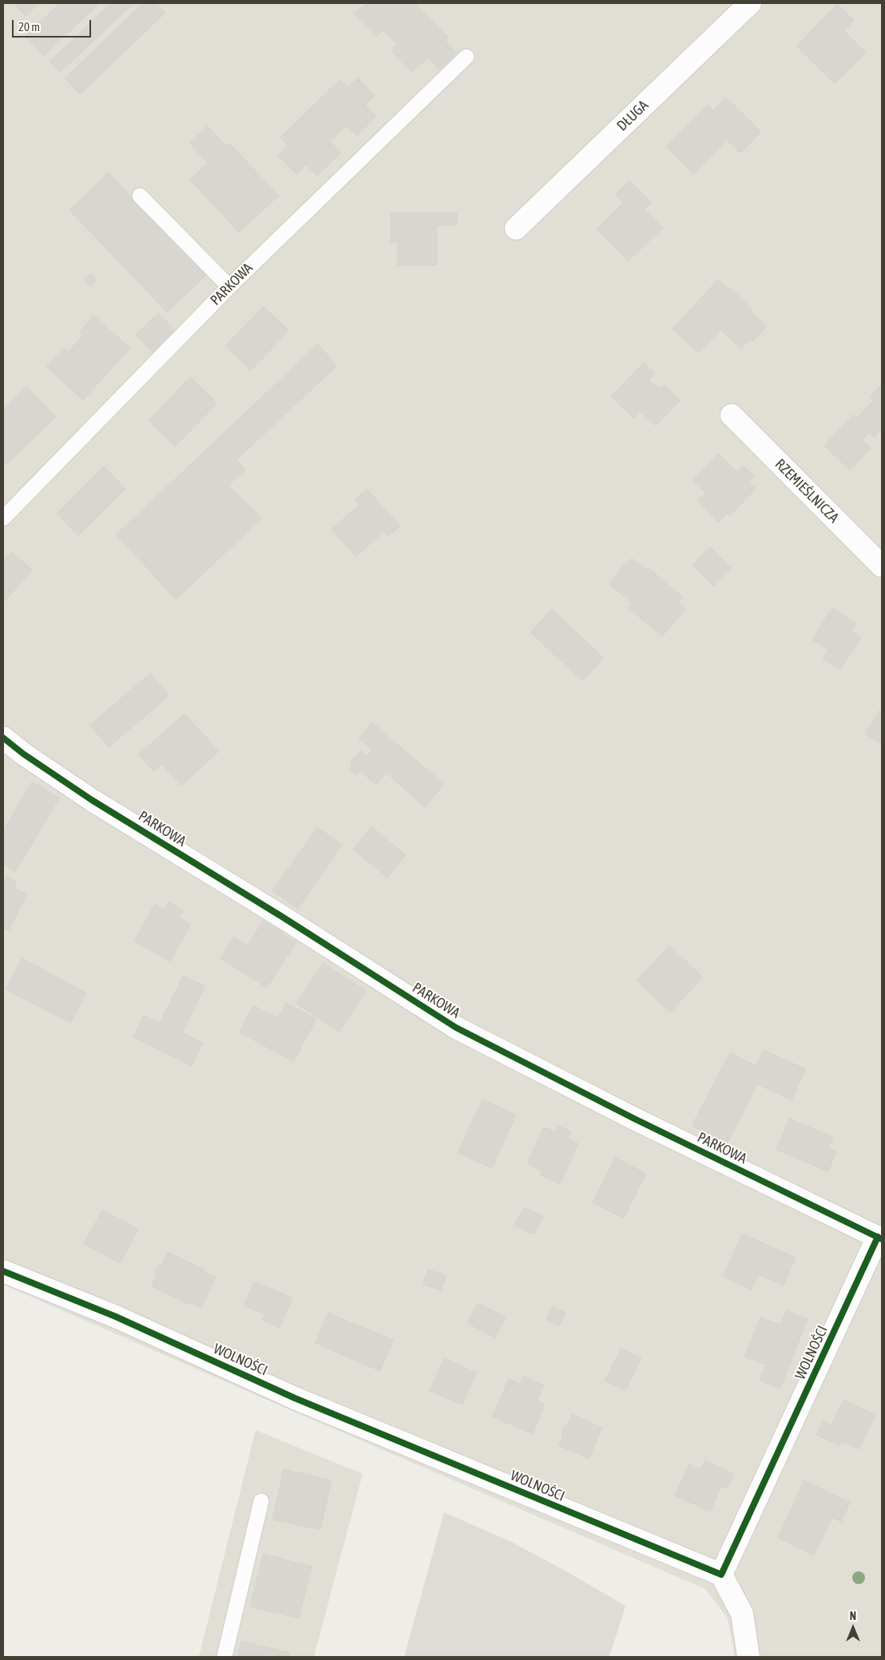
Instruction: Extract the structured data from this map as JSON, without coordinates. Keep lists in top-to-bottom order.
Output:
{
  "streets": {
    "street": [
      "DŁUGA",
      "PARKOWA",
      "RZEMIEŚLNICZA",
      "WOLNOŚCI"
    ]
  },
  "crossings": [
    ["PARKOWA", "WOLNOŚCI"]
  ],
  "scale_bar": "20 m",
  "north": "top"
}
